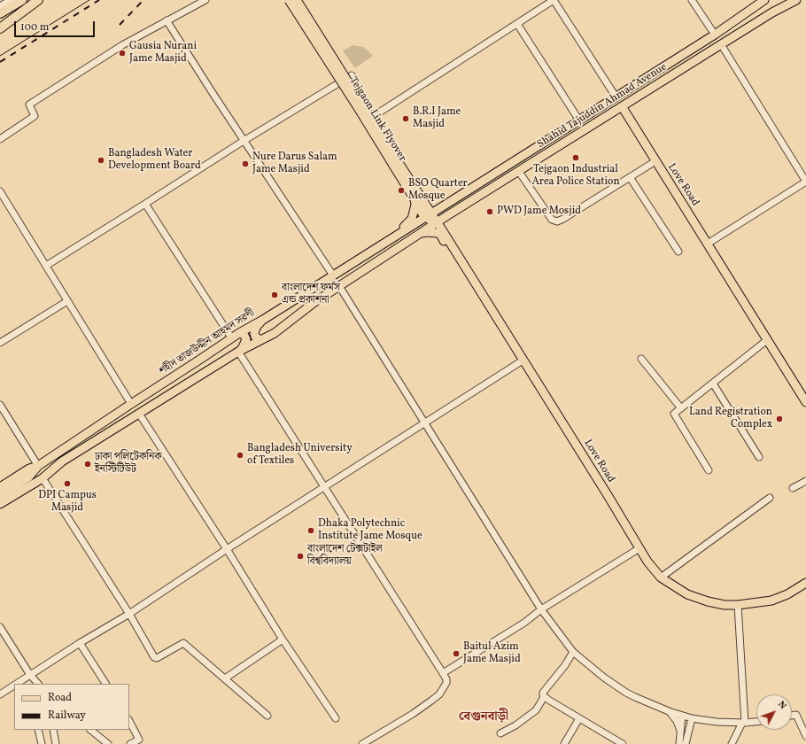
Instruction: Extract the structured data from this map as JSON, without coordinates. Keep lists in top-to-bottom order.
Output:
{
  "streets": {
    "main road": [
      "Shahid Tajuddin Ahmad Avenue",
      "Tejgaon Link Flyover",
      "Love Road",
      "শহীদ তাজউদ্দীন আহমদ সরণী"
    ]
  },
  "crossings": [
    ["Shahid Tajuddin Ahmad Avenue", "Love Road"],
    ["Tejgaon Link Flyover", "শহীদ তাজউদ্দীন আহমদ সরণী"]
  ],
  "districts": ["বেগুনবাড়ী"],
  "places": [
    "Gausia Nurani Jame Masjid",
    "B.R.I Jame Masjid",
    "Tejgaon Industrial Area Police Station",
    "Bangladesh Water Development Board",
    "Nure Darus Salam Jame Masjid",
    "BSO Quarter Mosque",
    "PWD Jame Mosjid",
    "বাংলাদেশ ফর্মস এন্ড প্রকাশনা",
    "Land Registration Complex",
    "Bangladesh University of Textiles",
    "ঢাকা পলিটেকনিক ইনস্টিটিউট",
    "DPI Campus Masjid",
    "Dhaka Polytechnic Institute Jame Mosque",
    "বাংলাদেশ টেক্সটাইল বিশ্ববিদ্যালয়",
    "Baitul Azim Jame Masjid"
  ],
  "legend": ["Road", "Railway"],
  "scale_bar": "100 m",
  "north": "top right"
}
